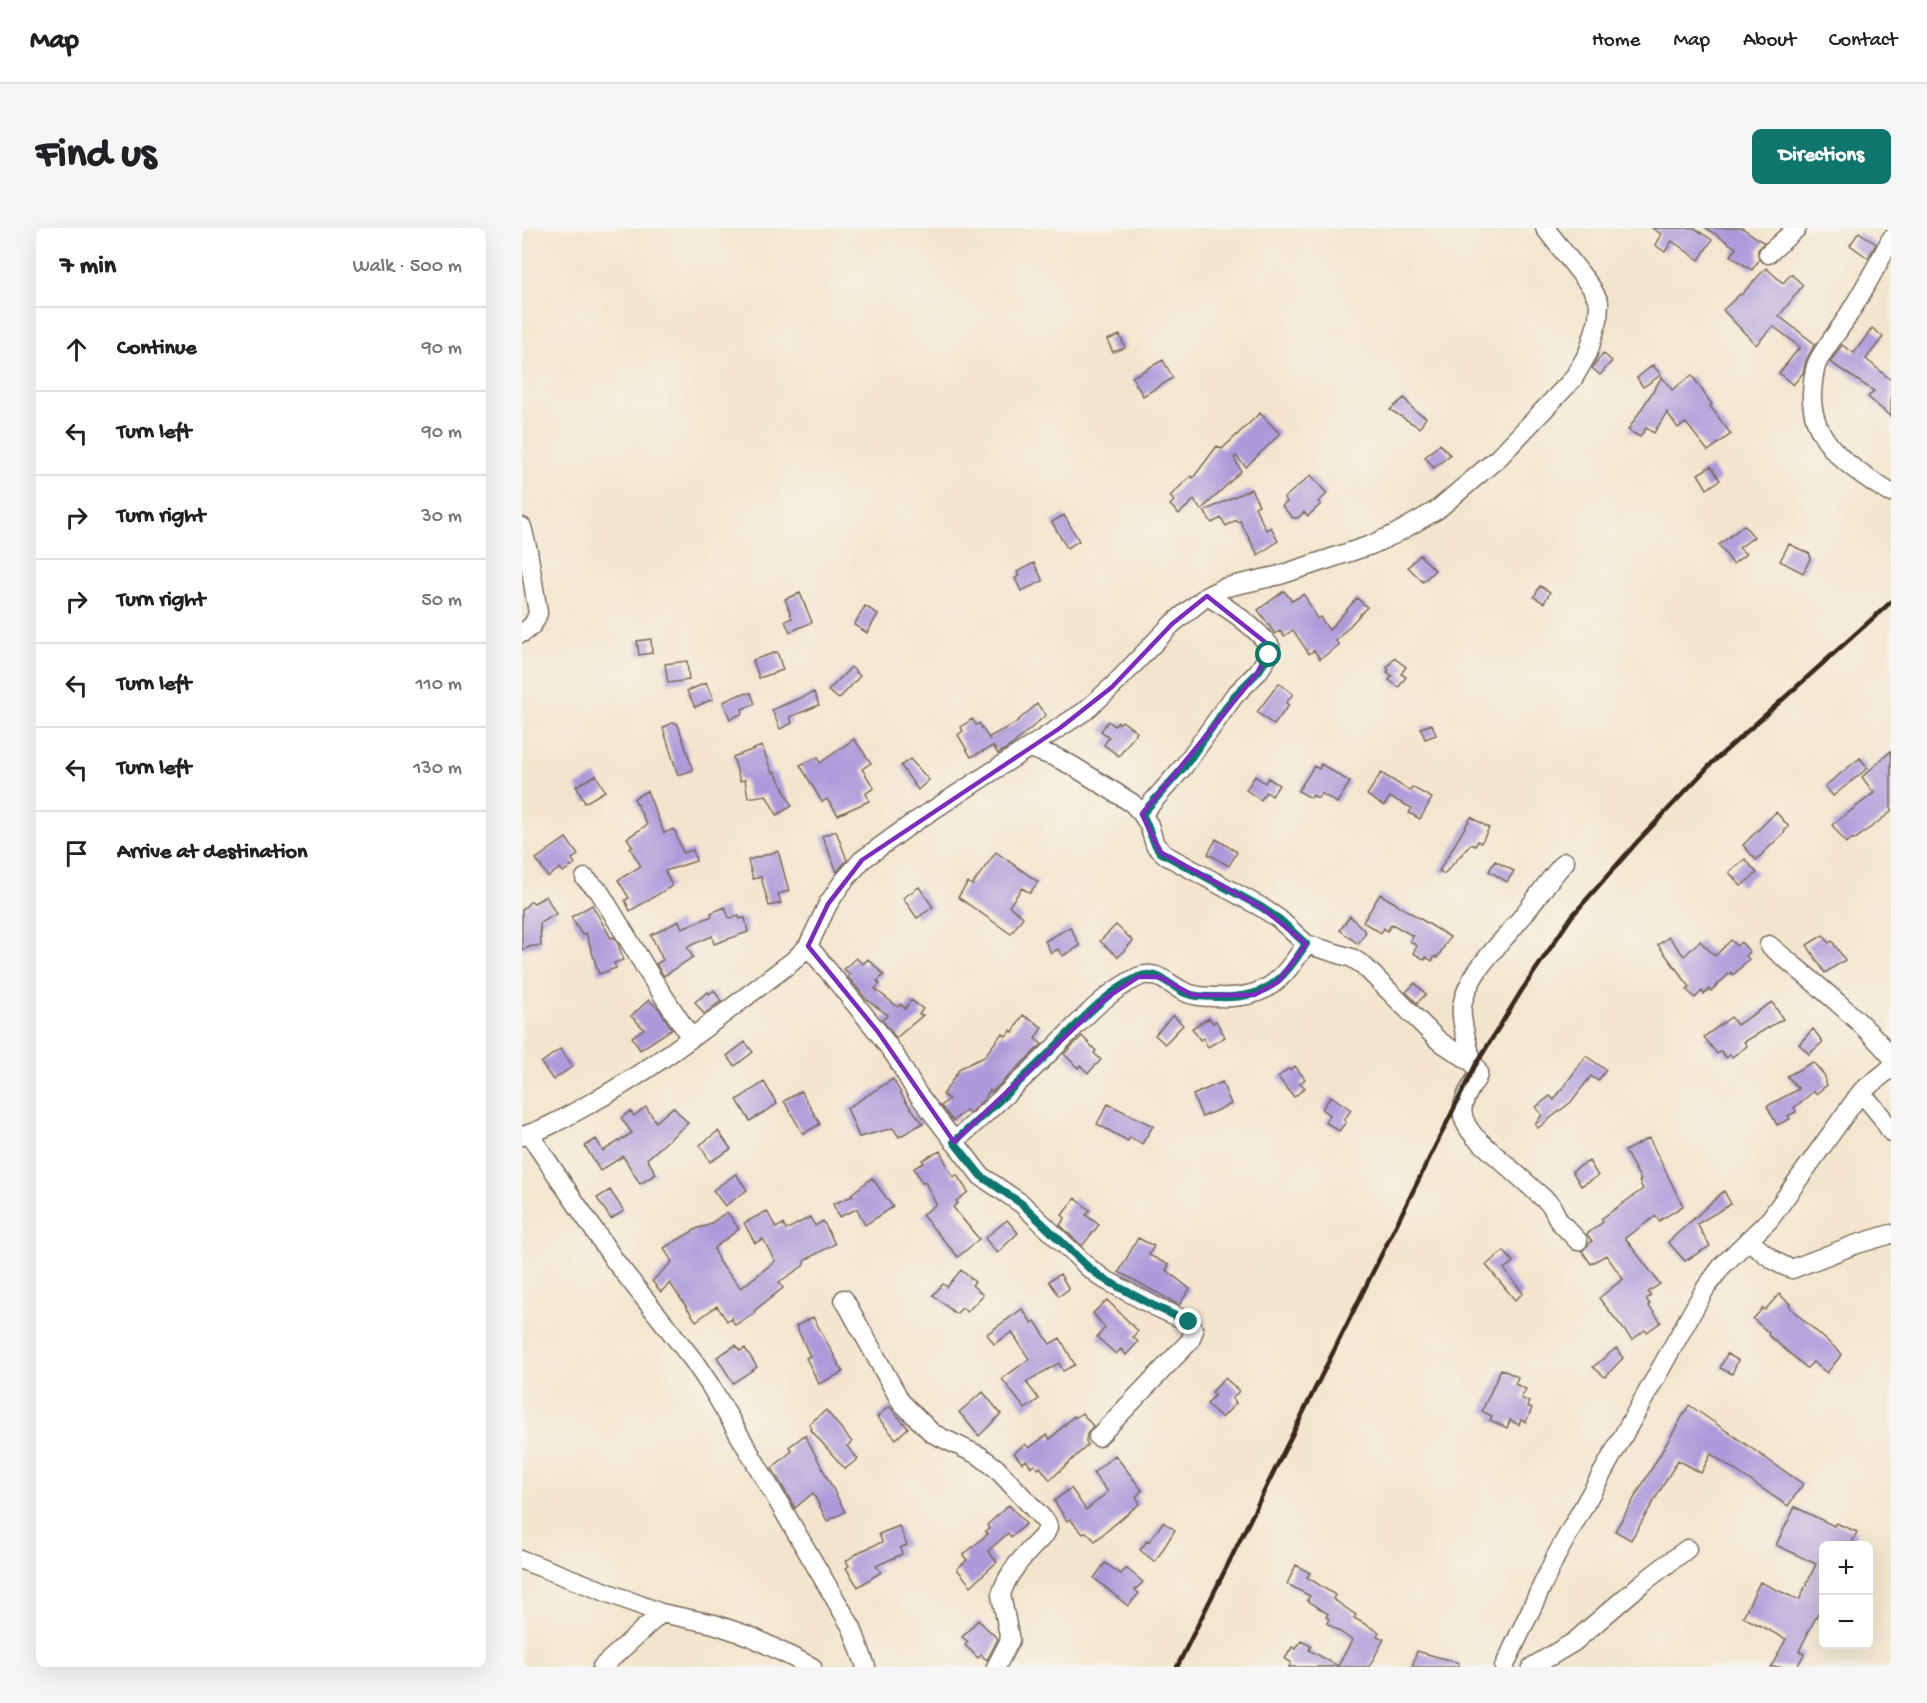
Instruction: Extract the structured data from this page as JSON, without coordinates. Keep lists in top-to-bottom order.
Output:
{
  "page": {
    "header": "Map",
    "nav": [
      "Home",
      "Map",
      "About",
      "Contact"
    ],
    "buttons": "Directions",
    "title": "Find us",
    "heading": ["7 min", "Walk · 500 m"],
    "list": [
      ["Continue", "90 m"],
      ["Turn left", "90 m"],
      ["Turn right", "30 m"],
      ["Turn right", "50 m"],
      ["Turn left", "110 m"],
      ["Turn left", "130 m"],
      "Arrive at destination"
    ],
    "map_buttons": ["+", "−"]
  }
}
